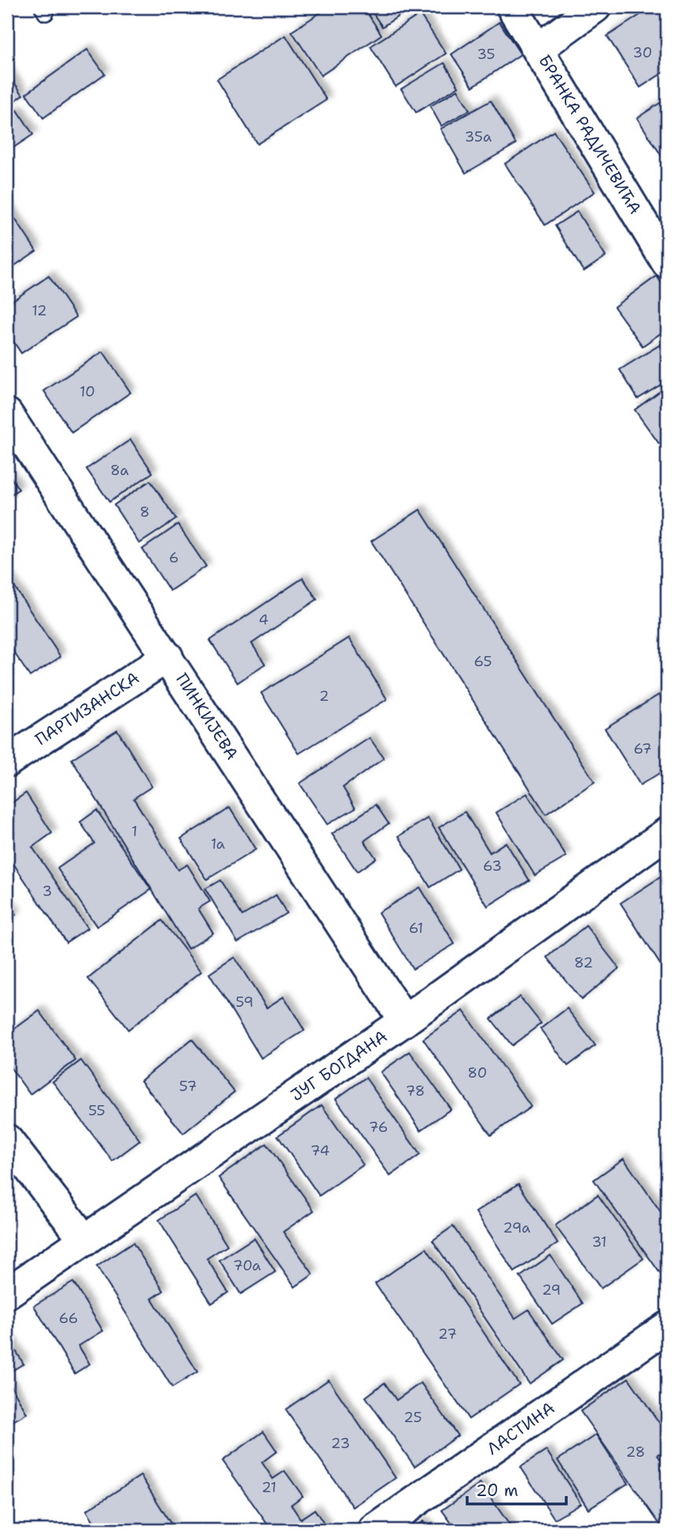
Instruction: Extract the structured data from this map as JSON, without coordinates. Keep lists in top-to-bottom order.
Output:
{
  "streets": {
    "street": [
      "БРАНКА РАДИЧЕВИЋА",
      "ПАРТИЗАНСКА",
      "ПИНКИЈЕВА",
      "ЈУГ БОГДАНА",
      "ЛАСТИНА"
    ]
  },
  "crossings": [
    ["ПАРТИЗАНСКА", "ПИНКИЈЕВА"],
    ["ПИНКИЈЕВА", "ЈУГ БОГДАНА"]
  ],
  "house_numbers": [
    "30",
    "35",
    "35a",
    "12",
    "10",
    "8a",
    "8",
    "6",
    "4",
    "65",
    "2",
    "67",
    "1",
    "1a",
    "63",
    "3",
    "61",
    "82",
    "59",
    "80",
    "57",
    "78",
    "55",
    "76",
    "74",
    "29a",
    "31",
    "70a",
    "29",
    "66",
    "27",
    "25",
    "23",
    "28",
    "21"
  ],
  "scale_bar": "20 m"
}
